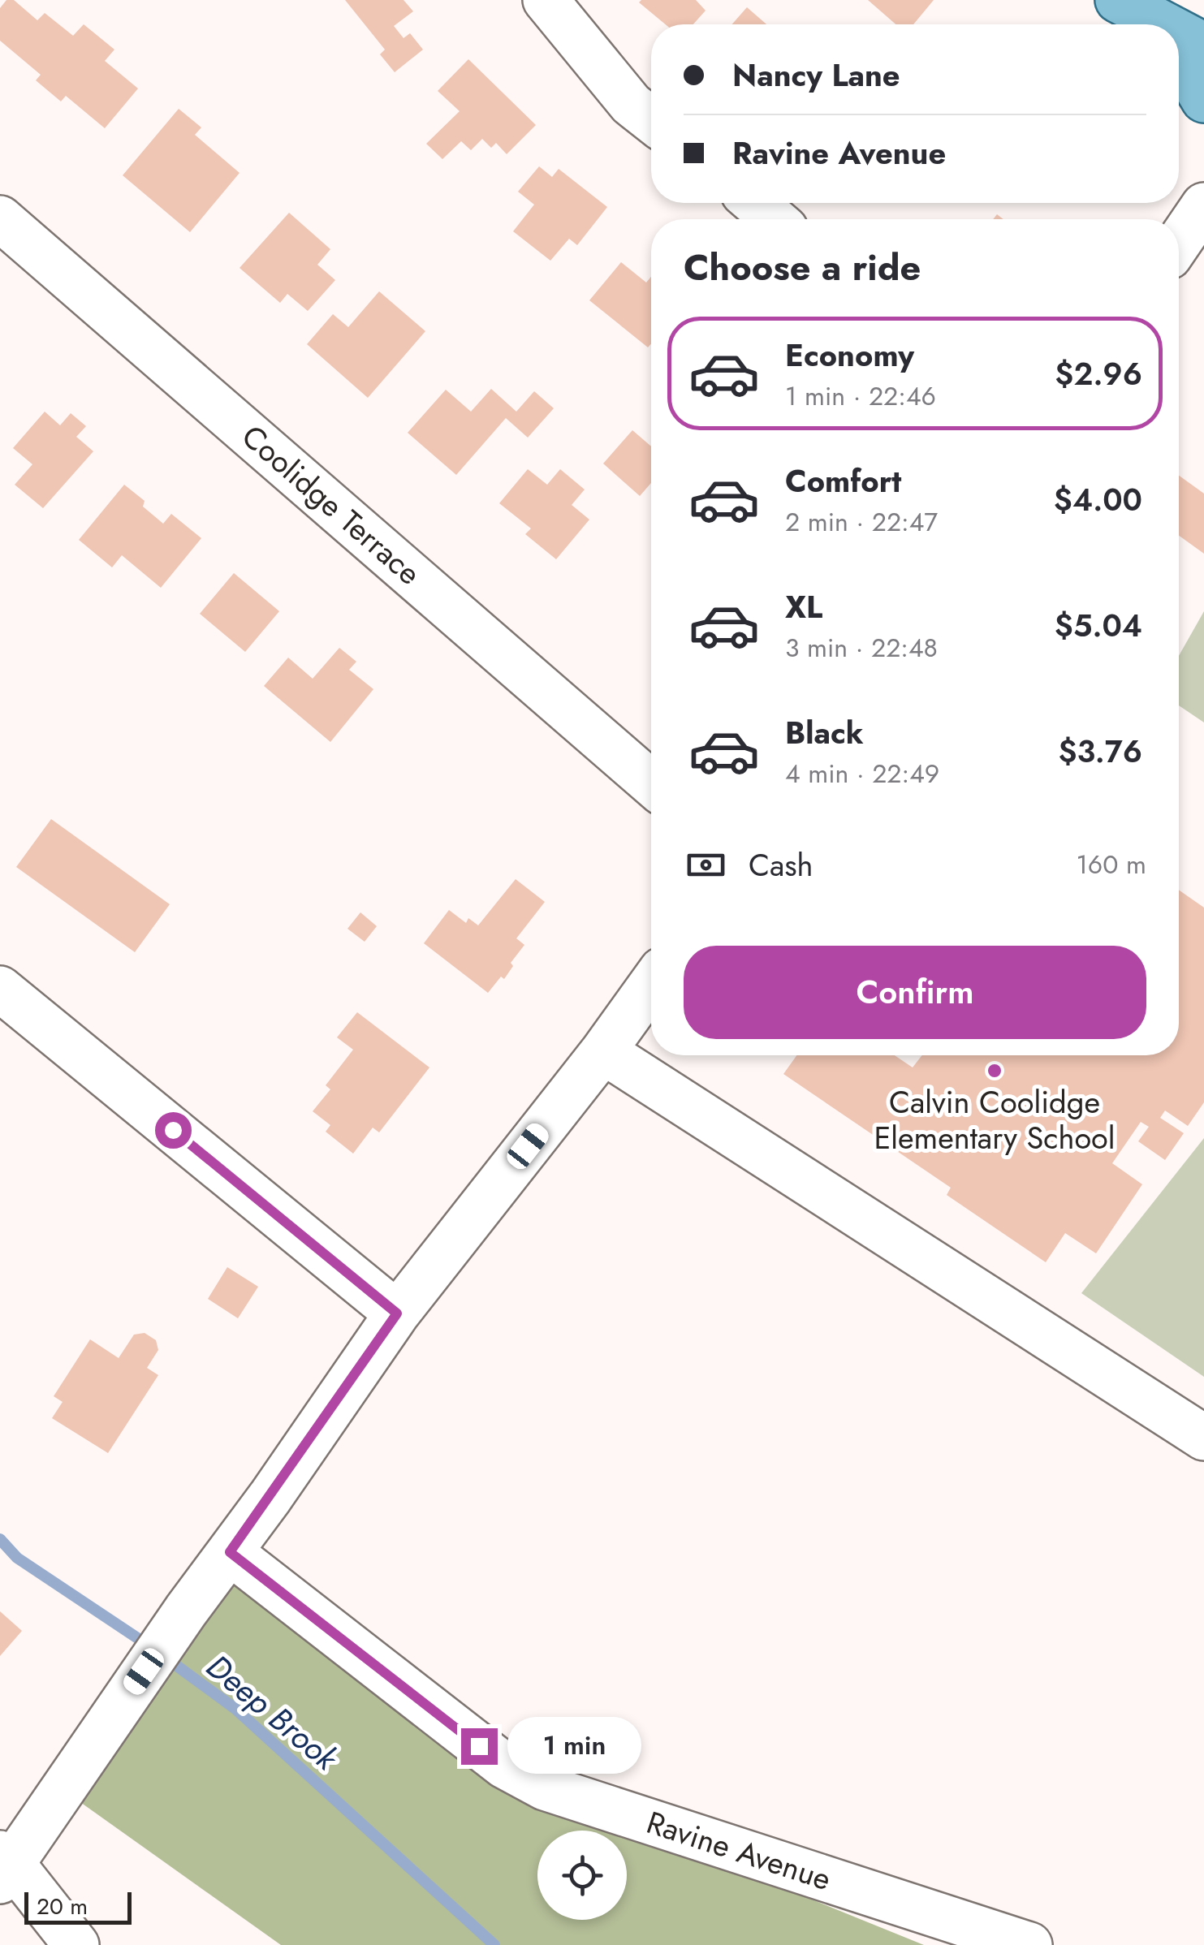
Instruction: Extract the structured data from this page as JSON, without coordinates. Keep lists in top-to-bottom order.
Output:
{
  "streets": {
    "street": ["Coolidge Terrace", "Ravine Avenue"]
  },
  "water": ["Deep Brook"],
  "places": ["Calvin Coolidge Elementary School"],
  "scale_bar": "20 m",
  "page": {
    "banner": ["Nancy Lane", "Ravine Avenue"],
    "heading": "Choose a ride",
    "list": [
      {
        "name": "Economy",
        "note": "1 min · 22:46",
        "value": "$2.96"
      },
      {
        "name": "Comfort",
        "note": "2 min · 22:47",
        "value": "$4.00"
      },
      {
        "name": "XL",
        "note": "3 min · 22:48",
        "value": "$5.04"
      },
      {
        "name": "Black",
        "note": "4 min · 22:49",
        "value": "$3.76"
      }
    ],
    "pay": ["Cash", "160 m"],
    "buttons": "Confirm",
    "bubble": "1 min",
    "scale": "20 m"
  }
}
